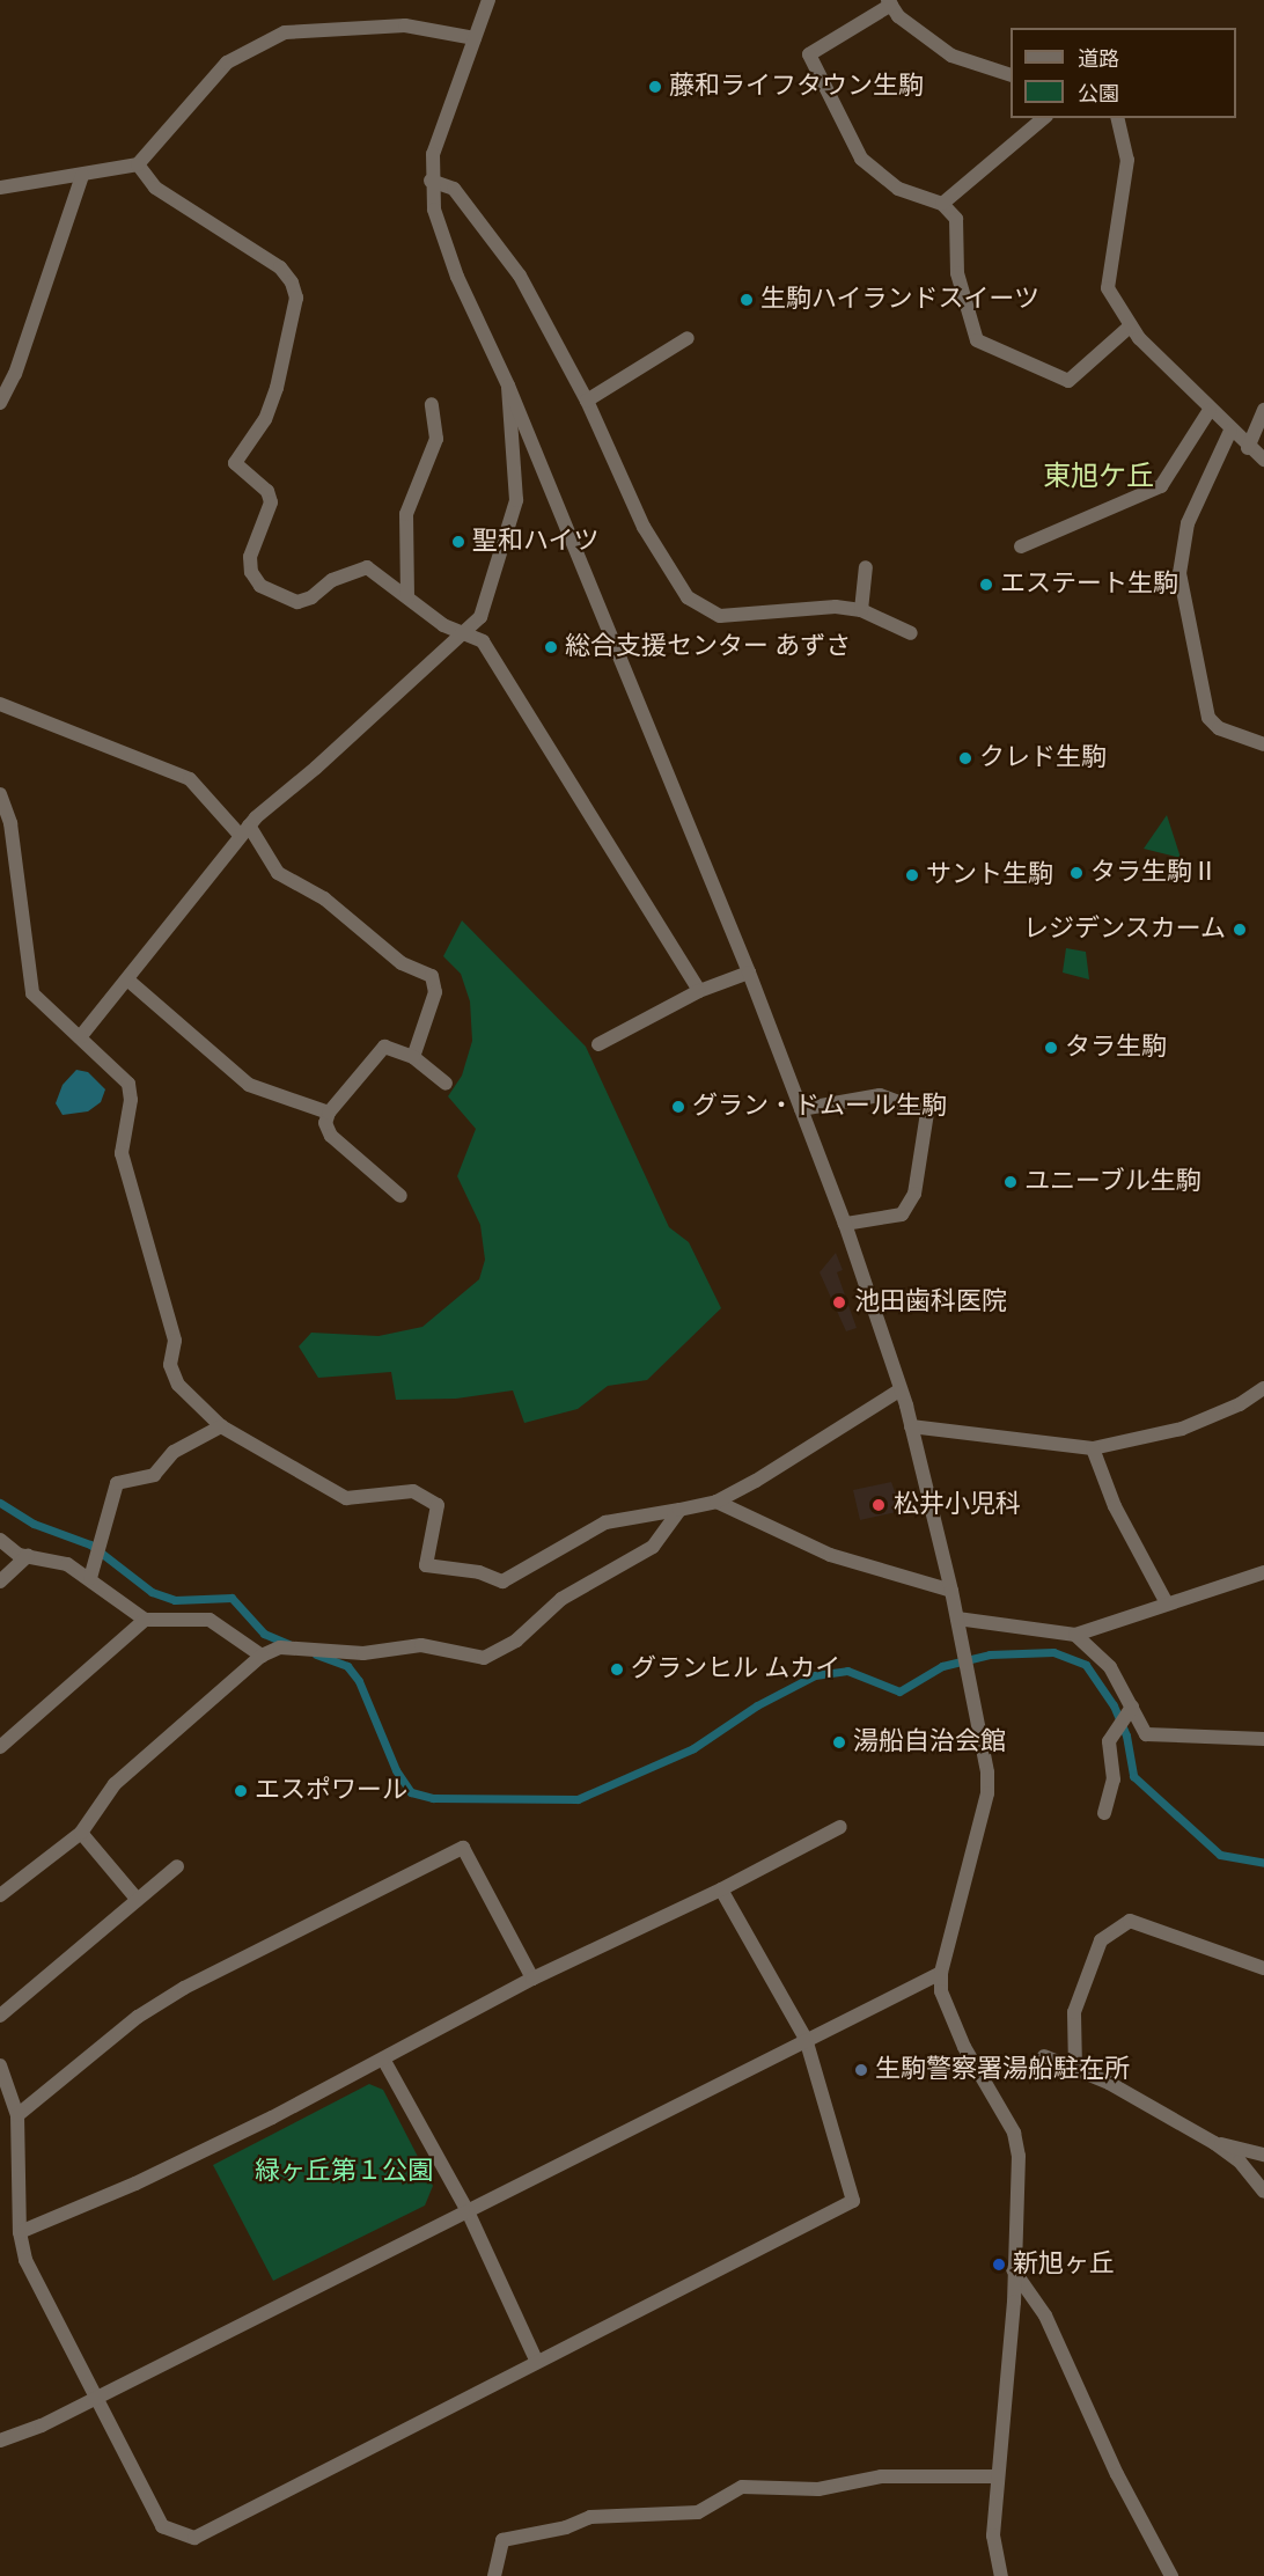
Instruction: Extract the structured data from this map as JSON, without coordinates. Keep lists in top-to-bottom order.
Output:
{
  "districts": ["東旭ケ丘"],
  "parks": ["緑ヶ丘第１公園"],
  "places": [
    "藤和ライフタウン生駒",
    "生駒ハイランドスイーツ",
    "聖和ハイツ",
    "エステート生駒",
    "総合支援センター あずさ",
    "クレド生駒",
    "タラ生駒Ⅱ",
    "サント生駒",
    "レジデンスカーム",
    "タラ生駒",
    "グラン・ドムール生駒",
    "ユニーブル生駒",
    "池田歯科医院",
    "松井小児科",
    "グランヒル ムカイ",
    "湯船自治会館",
    "エスポワール",
    "生駒警察署湯船駐在所",
    "新旭ヶ丘"
  ],
  "legend": ["道路", "公園"]
}
